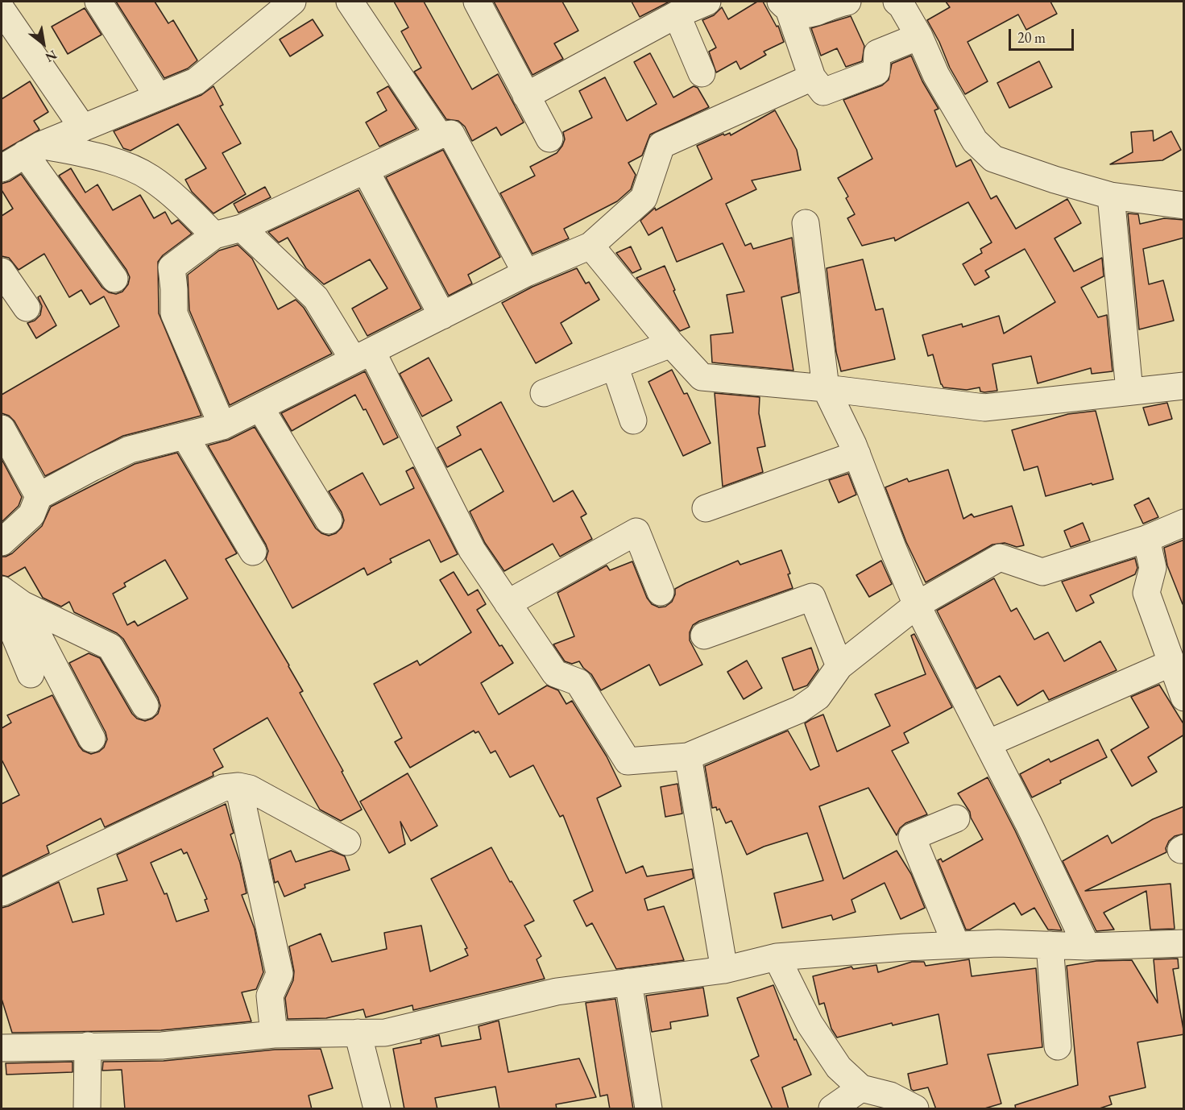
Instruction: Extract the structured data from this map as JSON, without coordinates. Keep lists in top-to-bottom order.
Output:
{
  "scale_bar": "20 m",
  "north": "bottom right"
}
